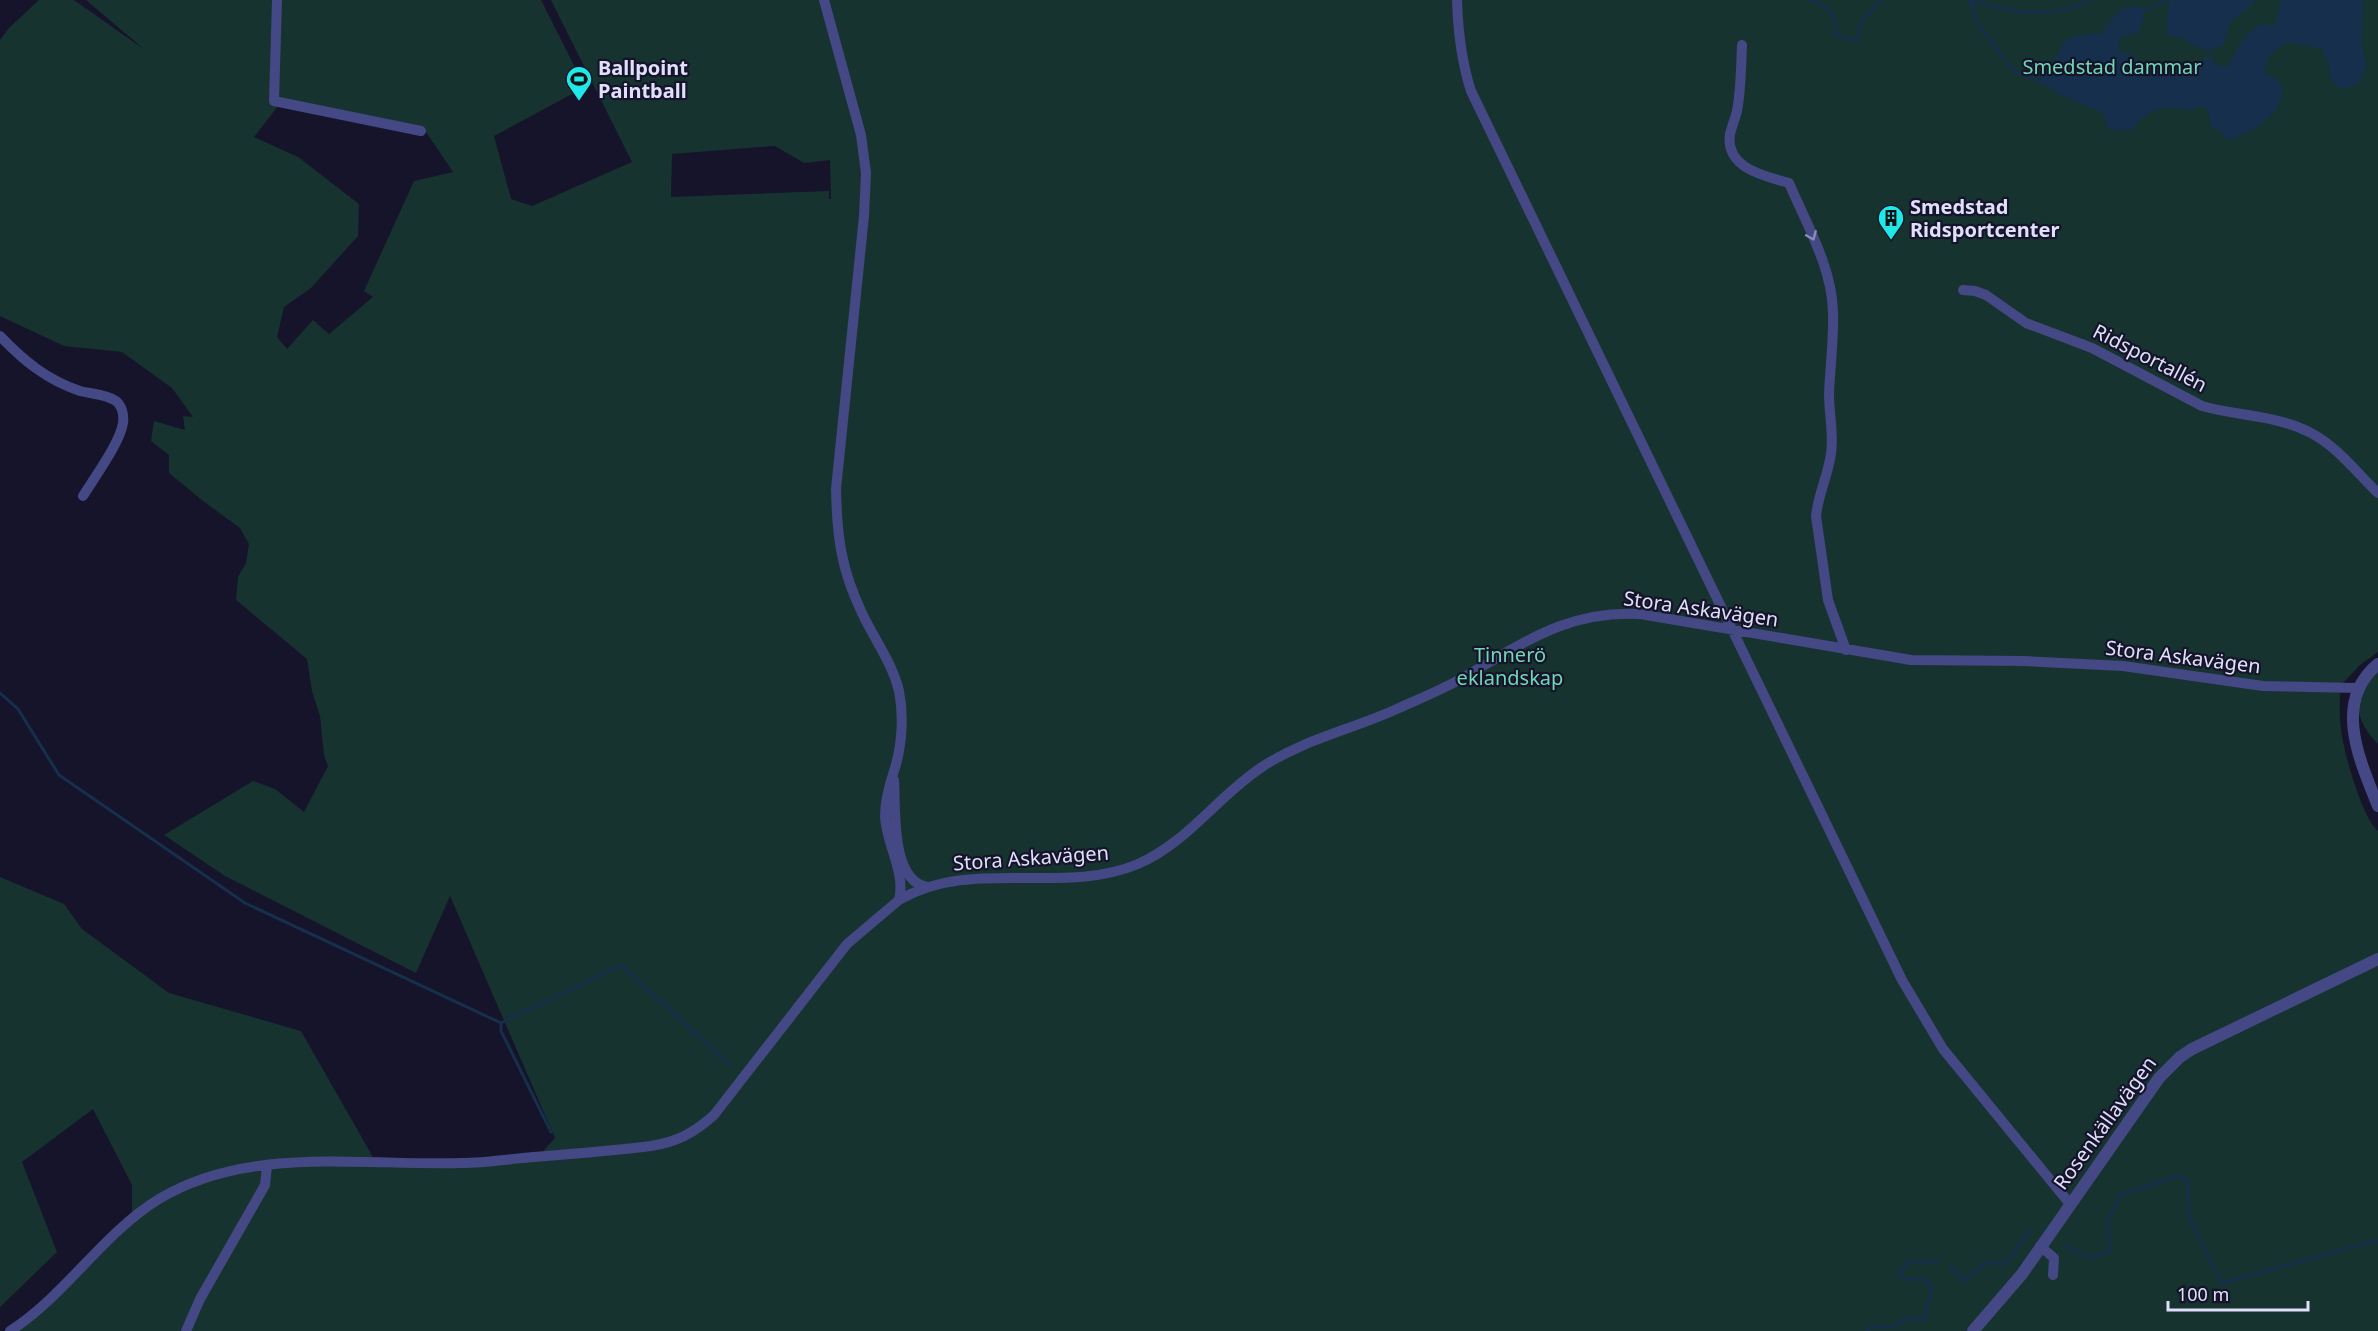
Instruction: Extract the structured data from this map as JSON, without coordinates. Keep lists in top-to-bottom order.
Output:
{
  "streets": {
    "street": ["Ridsportallén", "Stora Askavägen", "Rosenkällavägen"]
  },
  "parks": ["Smedstad dammar", "Tinnerö eklandskap"],
  "places": {
    "sports": ["Ballpoint Paintball"],
    "building": ["Smedstad Ridsportcenter"]
  },
  "scale_bar": "100 m"
}
